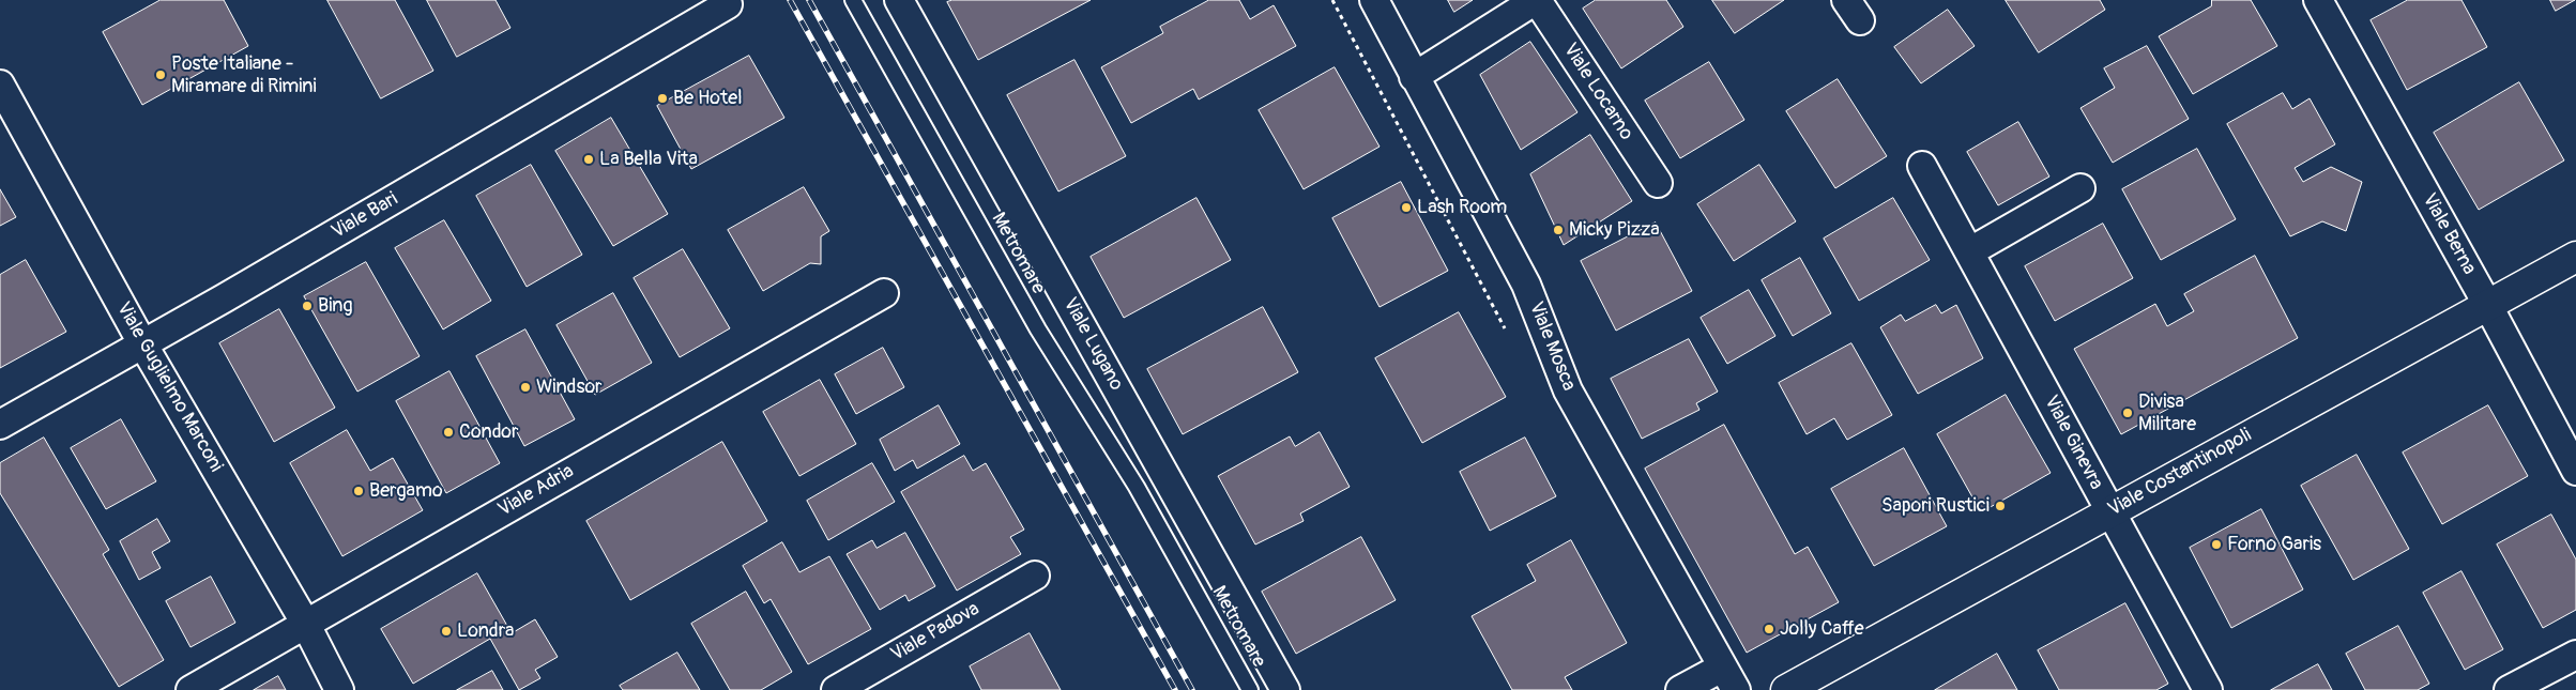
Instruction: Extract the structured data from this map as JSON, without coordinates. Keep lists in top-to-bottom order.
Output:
{
  "streets": {
    "street": [
      "Viale Locarno",
      "Viale Bari",
      "Viale Berna",
      "Viale Lugano",
      "Viale Mosca",
      "Viale Guglielmo Marconi",
      "Viale Ginevra",
      "Viale Costantinopoli",
      "Viale Adria",
      "Viale Padova"
    ],
    "lane": ["Metromare"]
  },
  "crossings": [
    ["Viale Locarno", "Viale Mosca"],
    ["Viale Bari", "Viale Guglielmo Marconi"],
    ["Viale Berna", "Viale Costantinopoli"],
    ["Viale Guglielmo Marconi", "Viale Adria"],
    ["Viale Ginevra", "Viale Costantinopoli"]
  ],
  "places": [
    "Poste Italiane - Miramare di Rimini",
    "Be Hotel",
    "La Bella Vita",
    "Lash Room",
    "Micky Pizza",
    "Bing",
    "Windsor",
    "Divisa Militare",
    "Condor",
    "Bergamo",
    "Sapori Rustici",
    "Forno Garis",
    "Jolly Caffe",
    "Londra"
  ]
}
